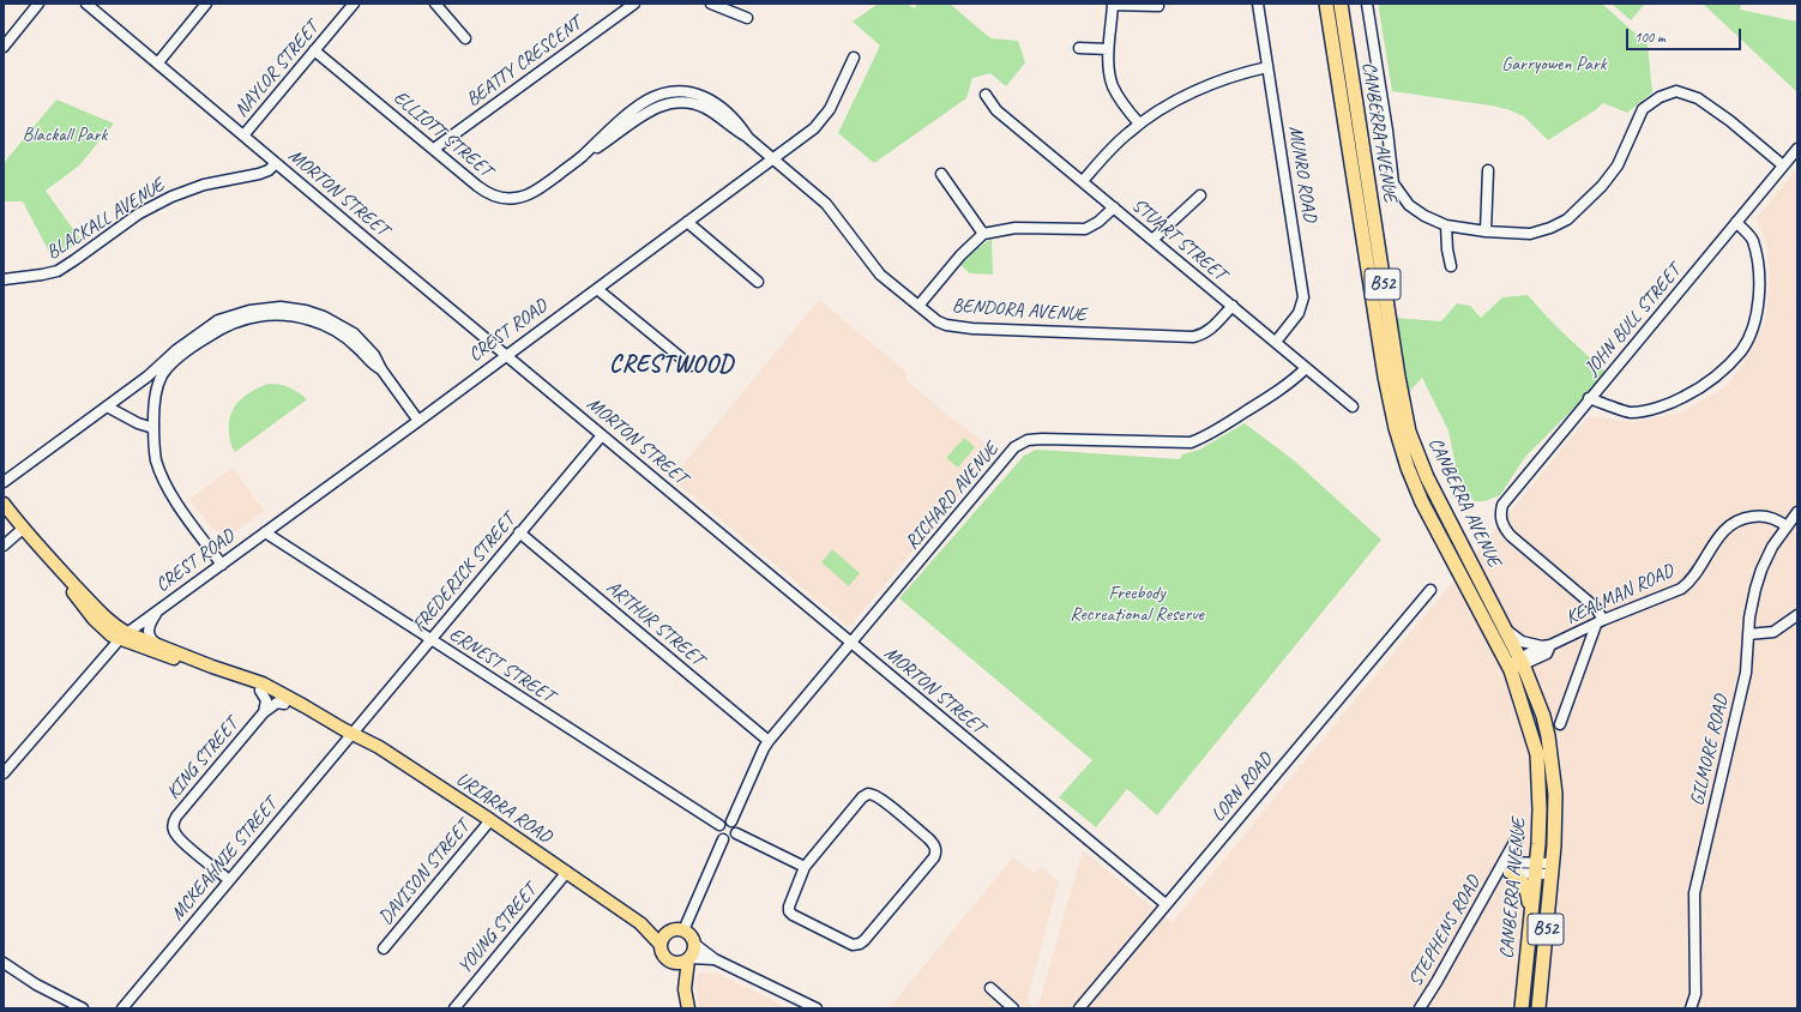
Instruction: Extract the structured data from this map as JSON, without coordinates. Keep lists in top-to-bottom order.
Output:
{
  "streets": {
    "highway": ["CANBERRA AVENUE", "B52"],
    "main road": ["URIARRA ROAD"],
    "street": [
      "BEATTY CRESCENT",
      "NAYLOR STREET",
      "ELLIOTT STREET",
      "MUNRO ROAD",
      "MORTON STREET",
      "BLACKALL AVENUE",
      "STUART STREET",
      "BENDORA AVENUE",
      "JOHN BULL STREET",
      "CREST ROAD",
      "RICHARD AVENUE",
      "FREDERICK STREET",
      "KEALMAN ROAD",
      "ARTHUR STREET",
      "ERNEST STREET",
      "GILMORE ROAD",
      "KING STREET",
      "LORN ROAD",
      "MCKEAHNIE STREET",
      "DAVISON STREET",
      "YOUNG STREET",
      "STEPHENS ROAD"
    ]
  },
  "crossings": [
    ["BEATTY CRESCENT", "ELLIOTT STREET"],
    ["NAYLOR STREET", "ELLIOTT STREET"],
    ["NAYLOR STREET", "MORTON STREET"],
    ["CANBERRA AVENUE", "KEALMAN ROAD"],
    ["CANBERRA AVENUE", "STEPHENS ROAD"],
    ["ELLIOTT STREET", "BENDORA AVENUE"],
    ["ELLIOTT STREET", "CREST ROAD"],
    ["MUNRO ROAD", "STUART STREET"],
    ["MORTON STREET", "BLACKALL AVENUE"],
    ["MORTON STREET", "CREST ROAD"],
    ["MORTON STREET", "RICHARD AVENUE"],
    ["MORTON STREET", "FREDERICK STREET"],
    ["MORTON STREET", "LORN ROAD"],
    ["STUART STREET", "BENDORA AVENUE"],
    ["STUART STREET", "RICHARD AVENUE"],
    ["BENDORA AVENUE", "CREST ROAD"],
    ["JOHN BULL STREET", "KEALMAN ROAD"],
    ["CREST ROAD", "ERNEST STREET"],
    ["CREST ROAD", "URIARRA ROAD"],
    ["RICHARD AVENUE", "ARTHUR STREET"],
    ["RICHARD AVENUE", "ERNEST STREET"],
    ["FREDERICK STREET", "ARTHUR STREET"],
    ["FREDERICK STREET", "ERNEST STREET"],
    ["FREDERICK STREET", "URIARRA ROAD"],
    ["FREDERICK STREET", "MCKEAHNIE STREET"],
    ["KEALMAN ROAD", "GILMORE ROAD"],
    ["KING STREET", "URIARRA ROAD"],
    ["KING STREET", "MCKEAHNIE STREET"],
    ["URIARRA ROAD", "MCKEAHNIE STREET"],
    ["URIARRA ROAD", "DAVISON STREET"],
    ["URIARRA ROAD", "YOUNG STREET"]
  ],
  "districts": ["CRESTWOOD"],
  "parks": ["Garryowen Park", "Blackall Park", "Freebody Recreational Reserve"],
  "scale_bar": "100 m"
}
